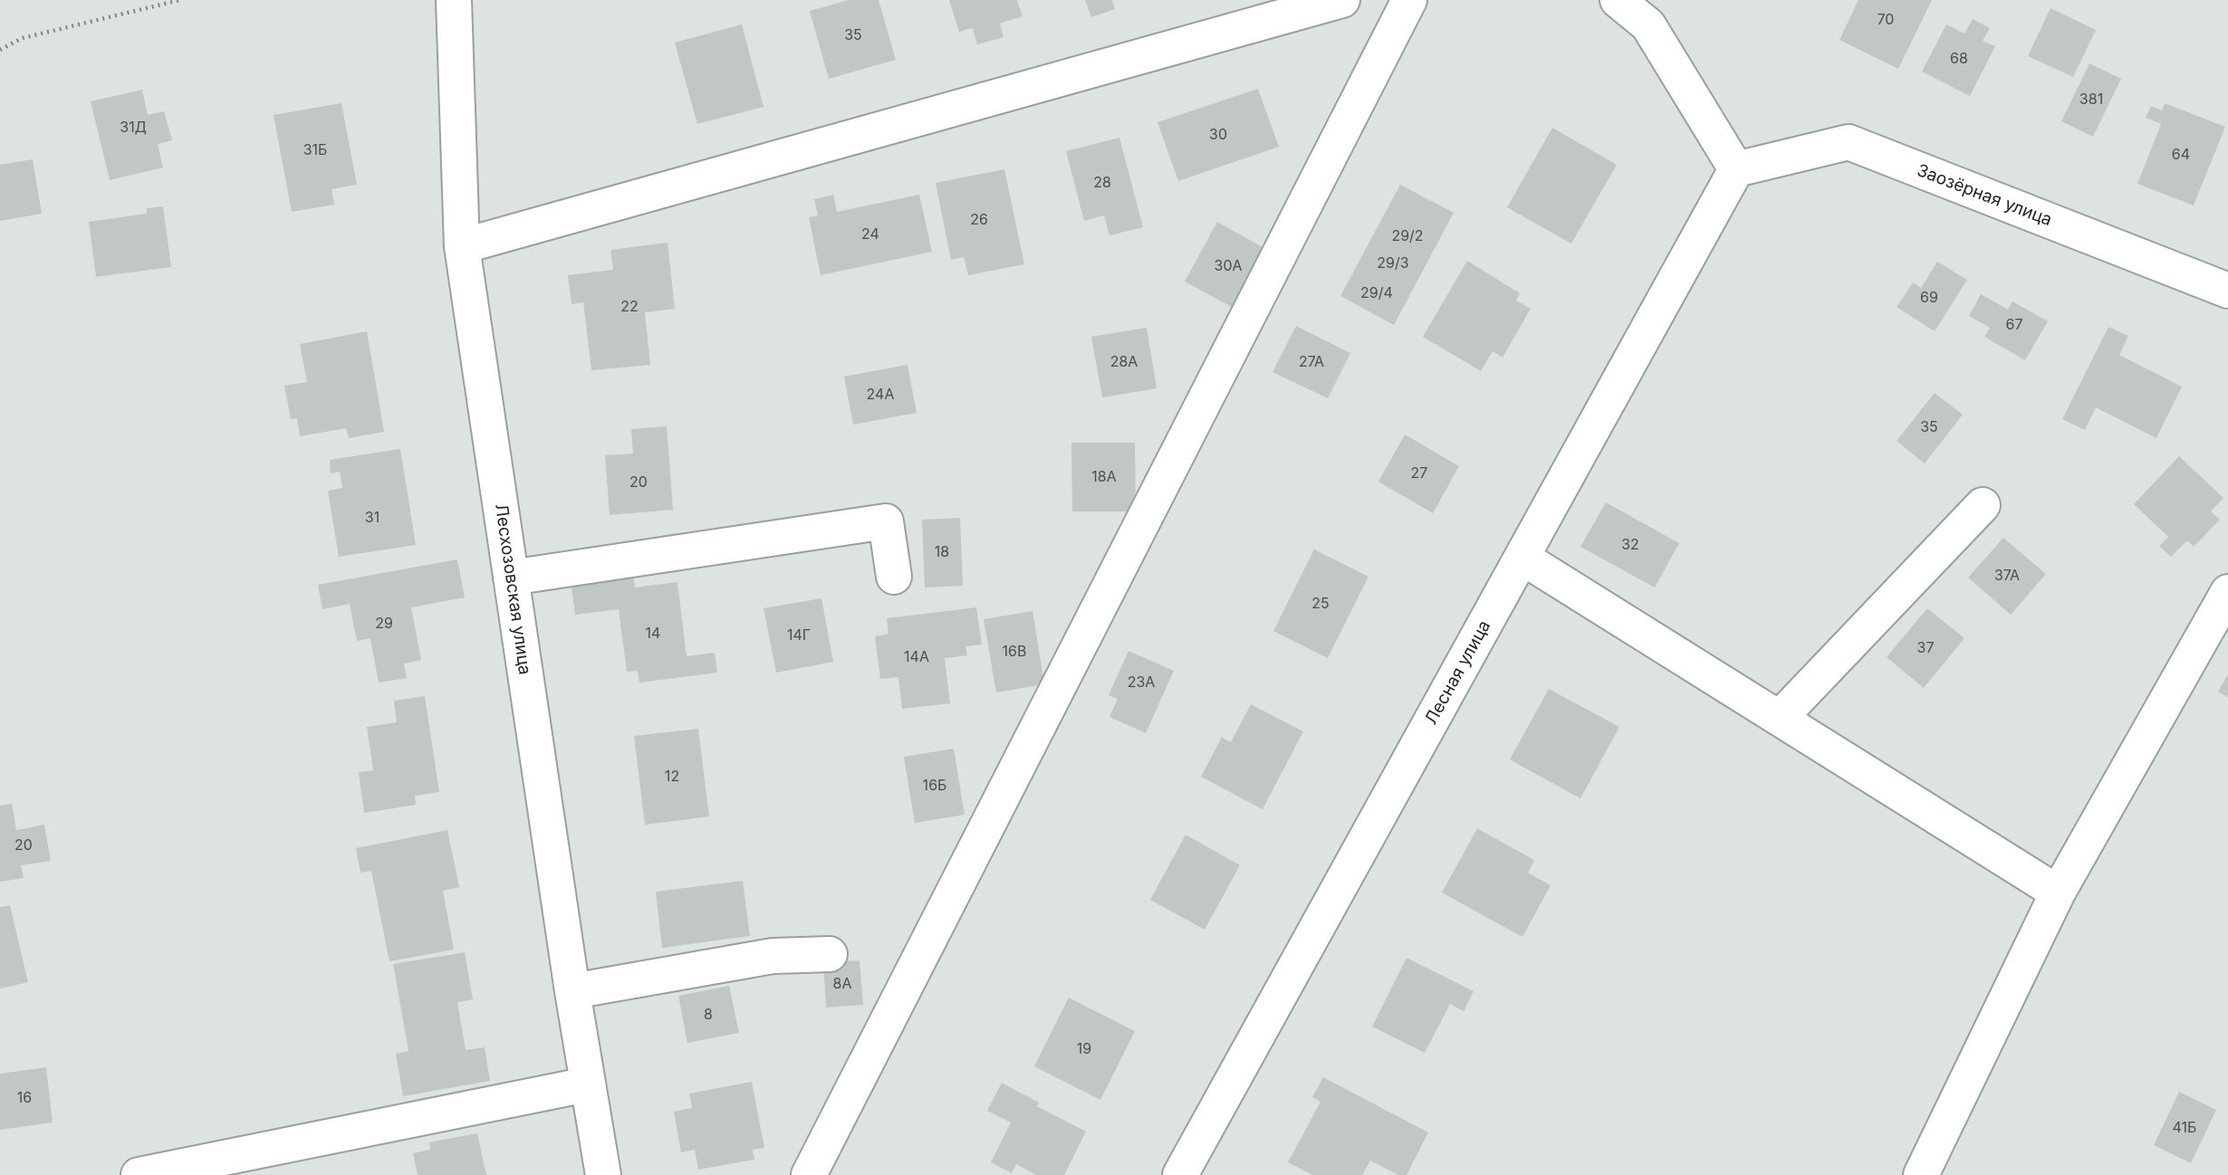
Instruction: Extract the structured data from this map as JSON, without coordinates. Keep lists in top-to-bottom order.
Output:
{
  "streets": {
    "street": ["Заозёрная улица", "Лесхозовская улица", "Лесная улица"]
  },
  "crossings": [
    ["Заозёрная улица", "Лесная улица"]
  ],
  "house_numbers": [
    "70",
    "35",
    "68",
    "381",
    "31Д",
    "30",
    "31Б",
    "64",
    "28",
    "26",
    "24",
    "29/2",
    "29/3",
    "30А",
    "29/4",
    "69",
    "22",
    "67",
    "28А",
    "27А",
    "24А",
    "35",
    "27",
    "18А",
    "20",
    "31",
    "32",
    "18",
    "37А",
    "25",
    "29",
    "14",
    "14Г",
    "37",
    "16В",
    "14А",
    "23А",
    "12",
    "16Б",
    "20",
    "8А",
    "8",
    "19",
    "16",
    "41Б"
  ]
}
